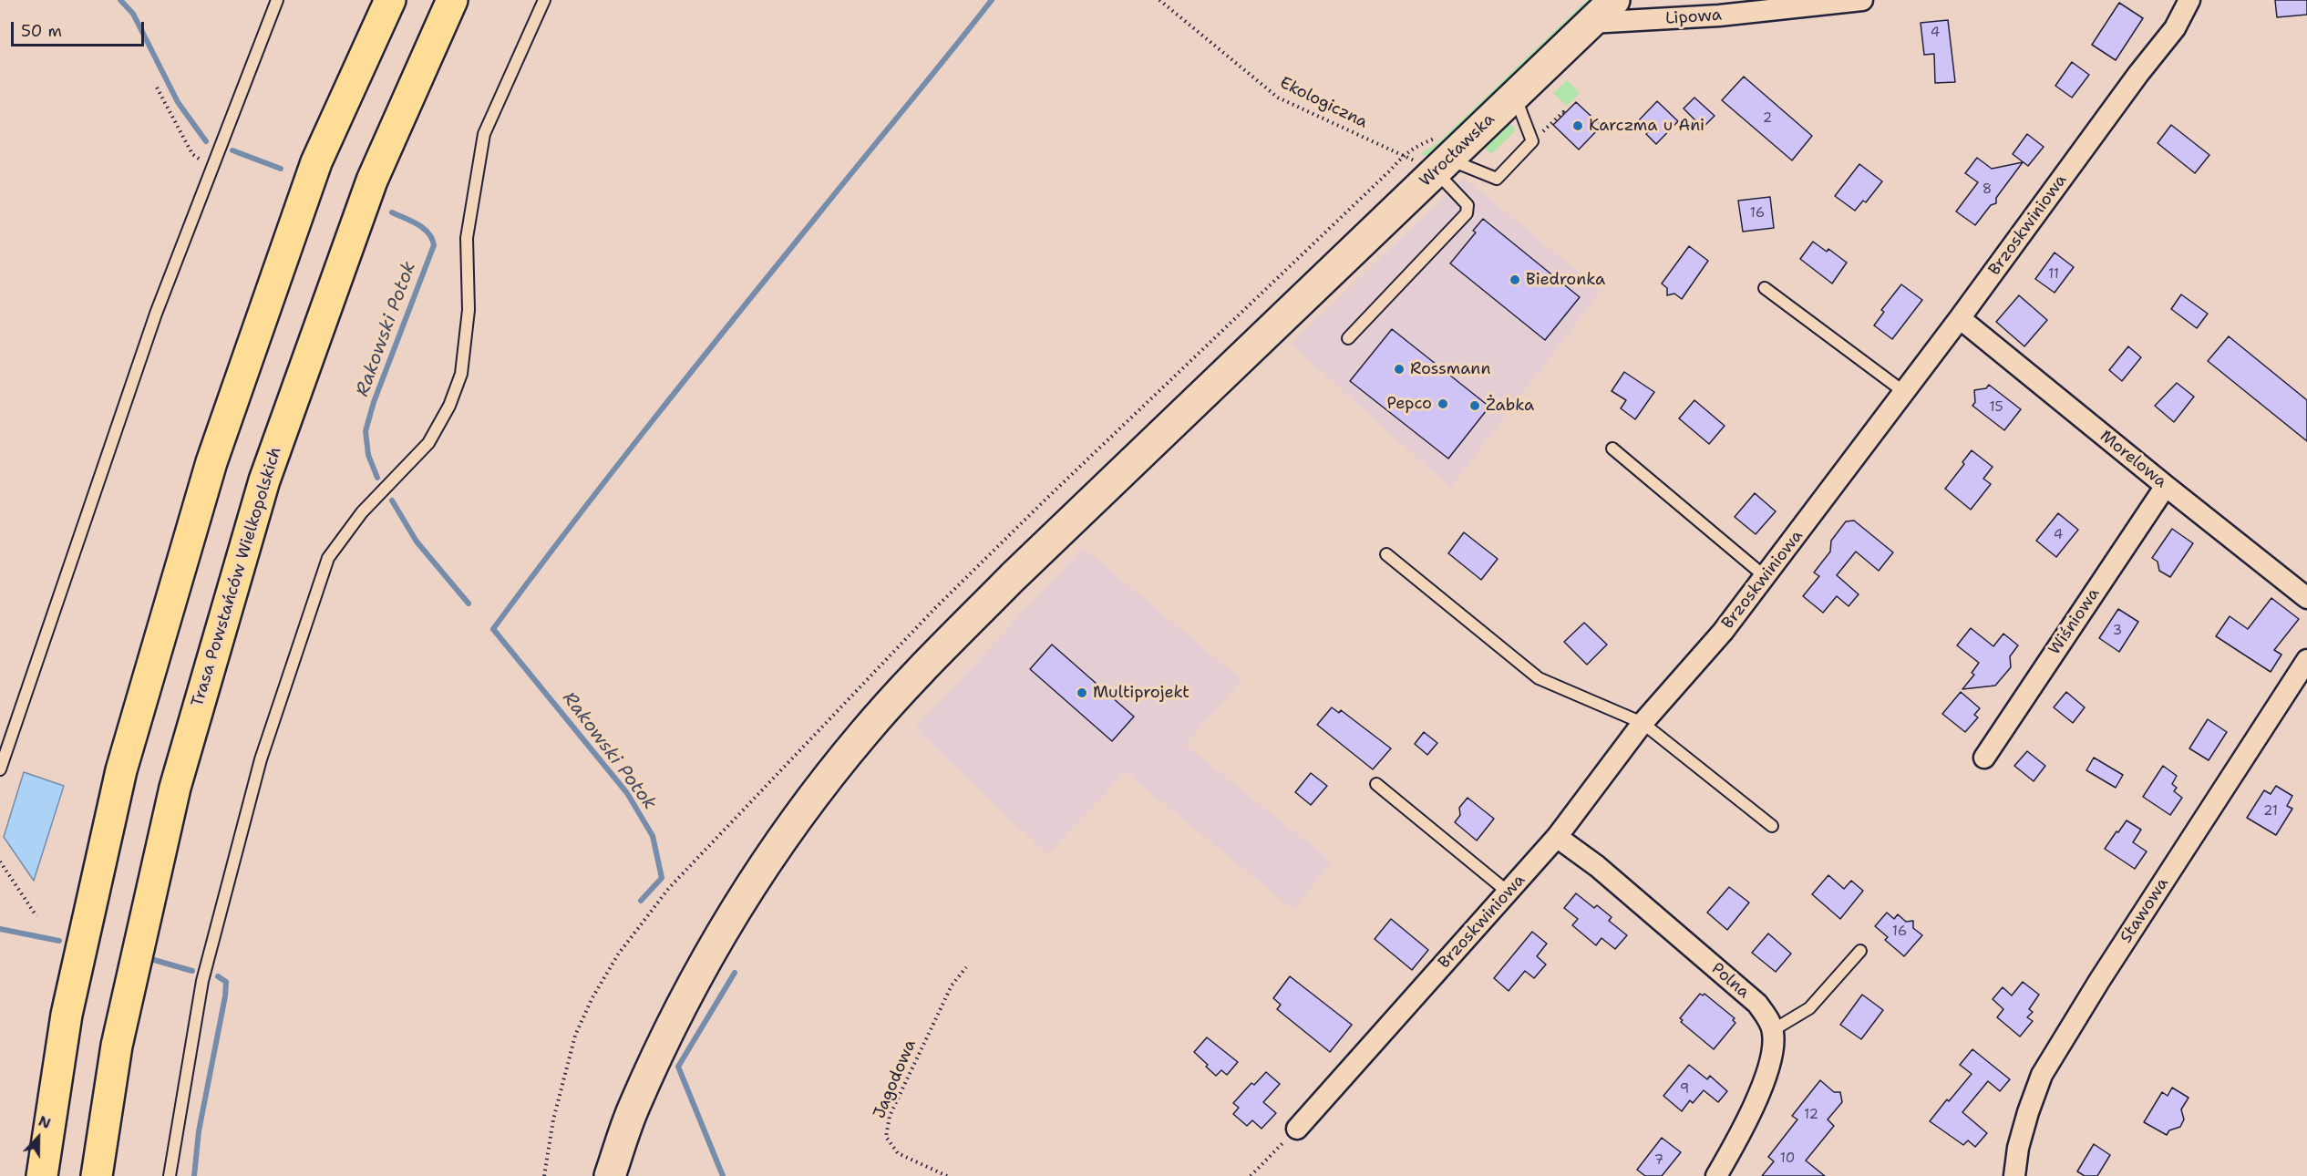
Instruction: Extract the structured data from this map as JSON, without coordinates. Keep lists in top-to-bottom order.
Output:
{
  "streets": {
    "highway": ["Trasa Powstańców Wielkopolskich"],
    "main road": ["Wrocławska"],
    "street": [
      "Lipowa",
      "Brzoskwiniowa",
      "Morelowa",
      "Wiśniowa",
      "Stawowa",
      "Polna"
    ],
    "path": ["Ekologiczna", "Jagodowa"]
  },
  "crossings": [
    ["Lipowa", "Wrocławska"],
    ["Ekologiczna", "Wrocławska"],
    ["Brzoskwiniowa", "Morelowa"],
    ["Brzoskwiniowa", "Polna"],
    ["Morelowa", "Wiśniowa"]
  ],
  "water": ["Rakowski Potok"],
  "places": [
    "Karczma u Ani",
    "Biedronka",
    "Rossmann",
    "Pepco",
    "Żabka",
    "Multiprojekt"
  ],
  "house_numbers": [
    "4",
    "2",
    "8",
    "16",
    "11",
    "15",
    "4",
    "3",
    "21",
    "16",
    "9",
    "12",
    "10",
    "7"
  ],
  "scale_bar": "50 m",
  "north": "top"
}
